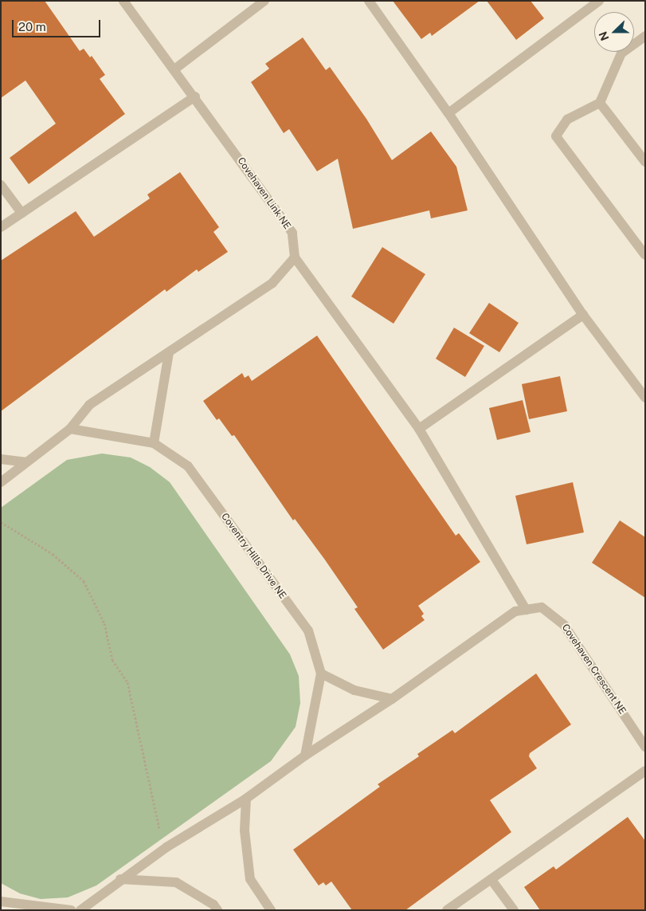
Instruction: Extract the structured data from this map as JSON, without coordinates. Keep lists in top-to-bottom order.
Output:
{
  "streets": {
    "street": ["Covehaven Link NE", "Coventry Hills Drive NE", "Covehaven Crescent NE"]
  },
  "crossings": [
    ["Coventry Hills Drive NE", "Covehaven Crescent NE"]
  ],
  "scale_bar": "20 m",
  "north": "left"
}
